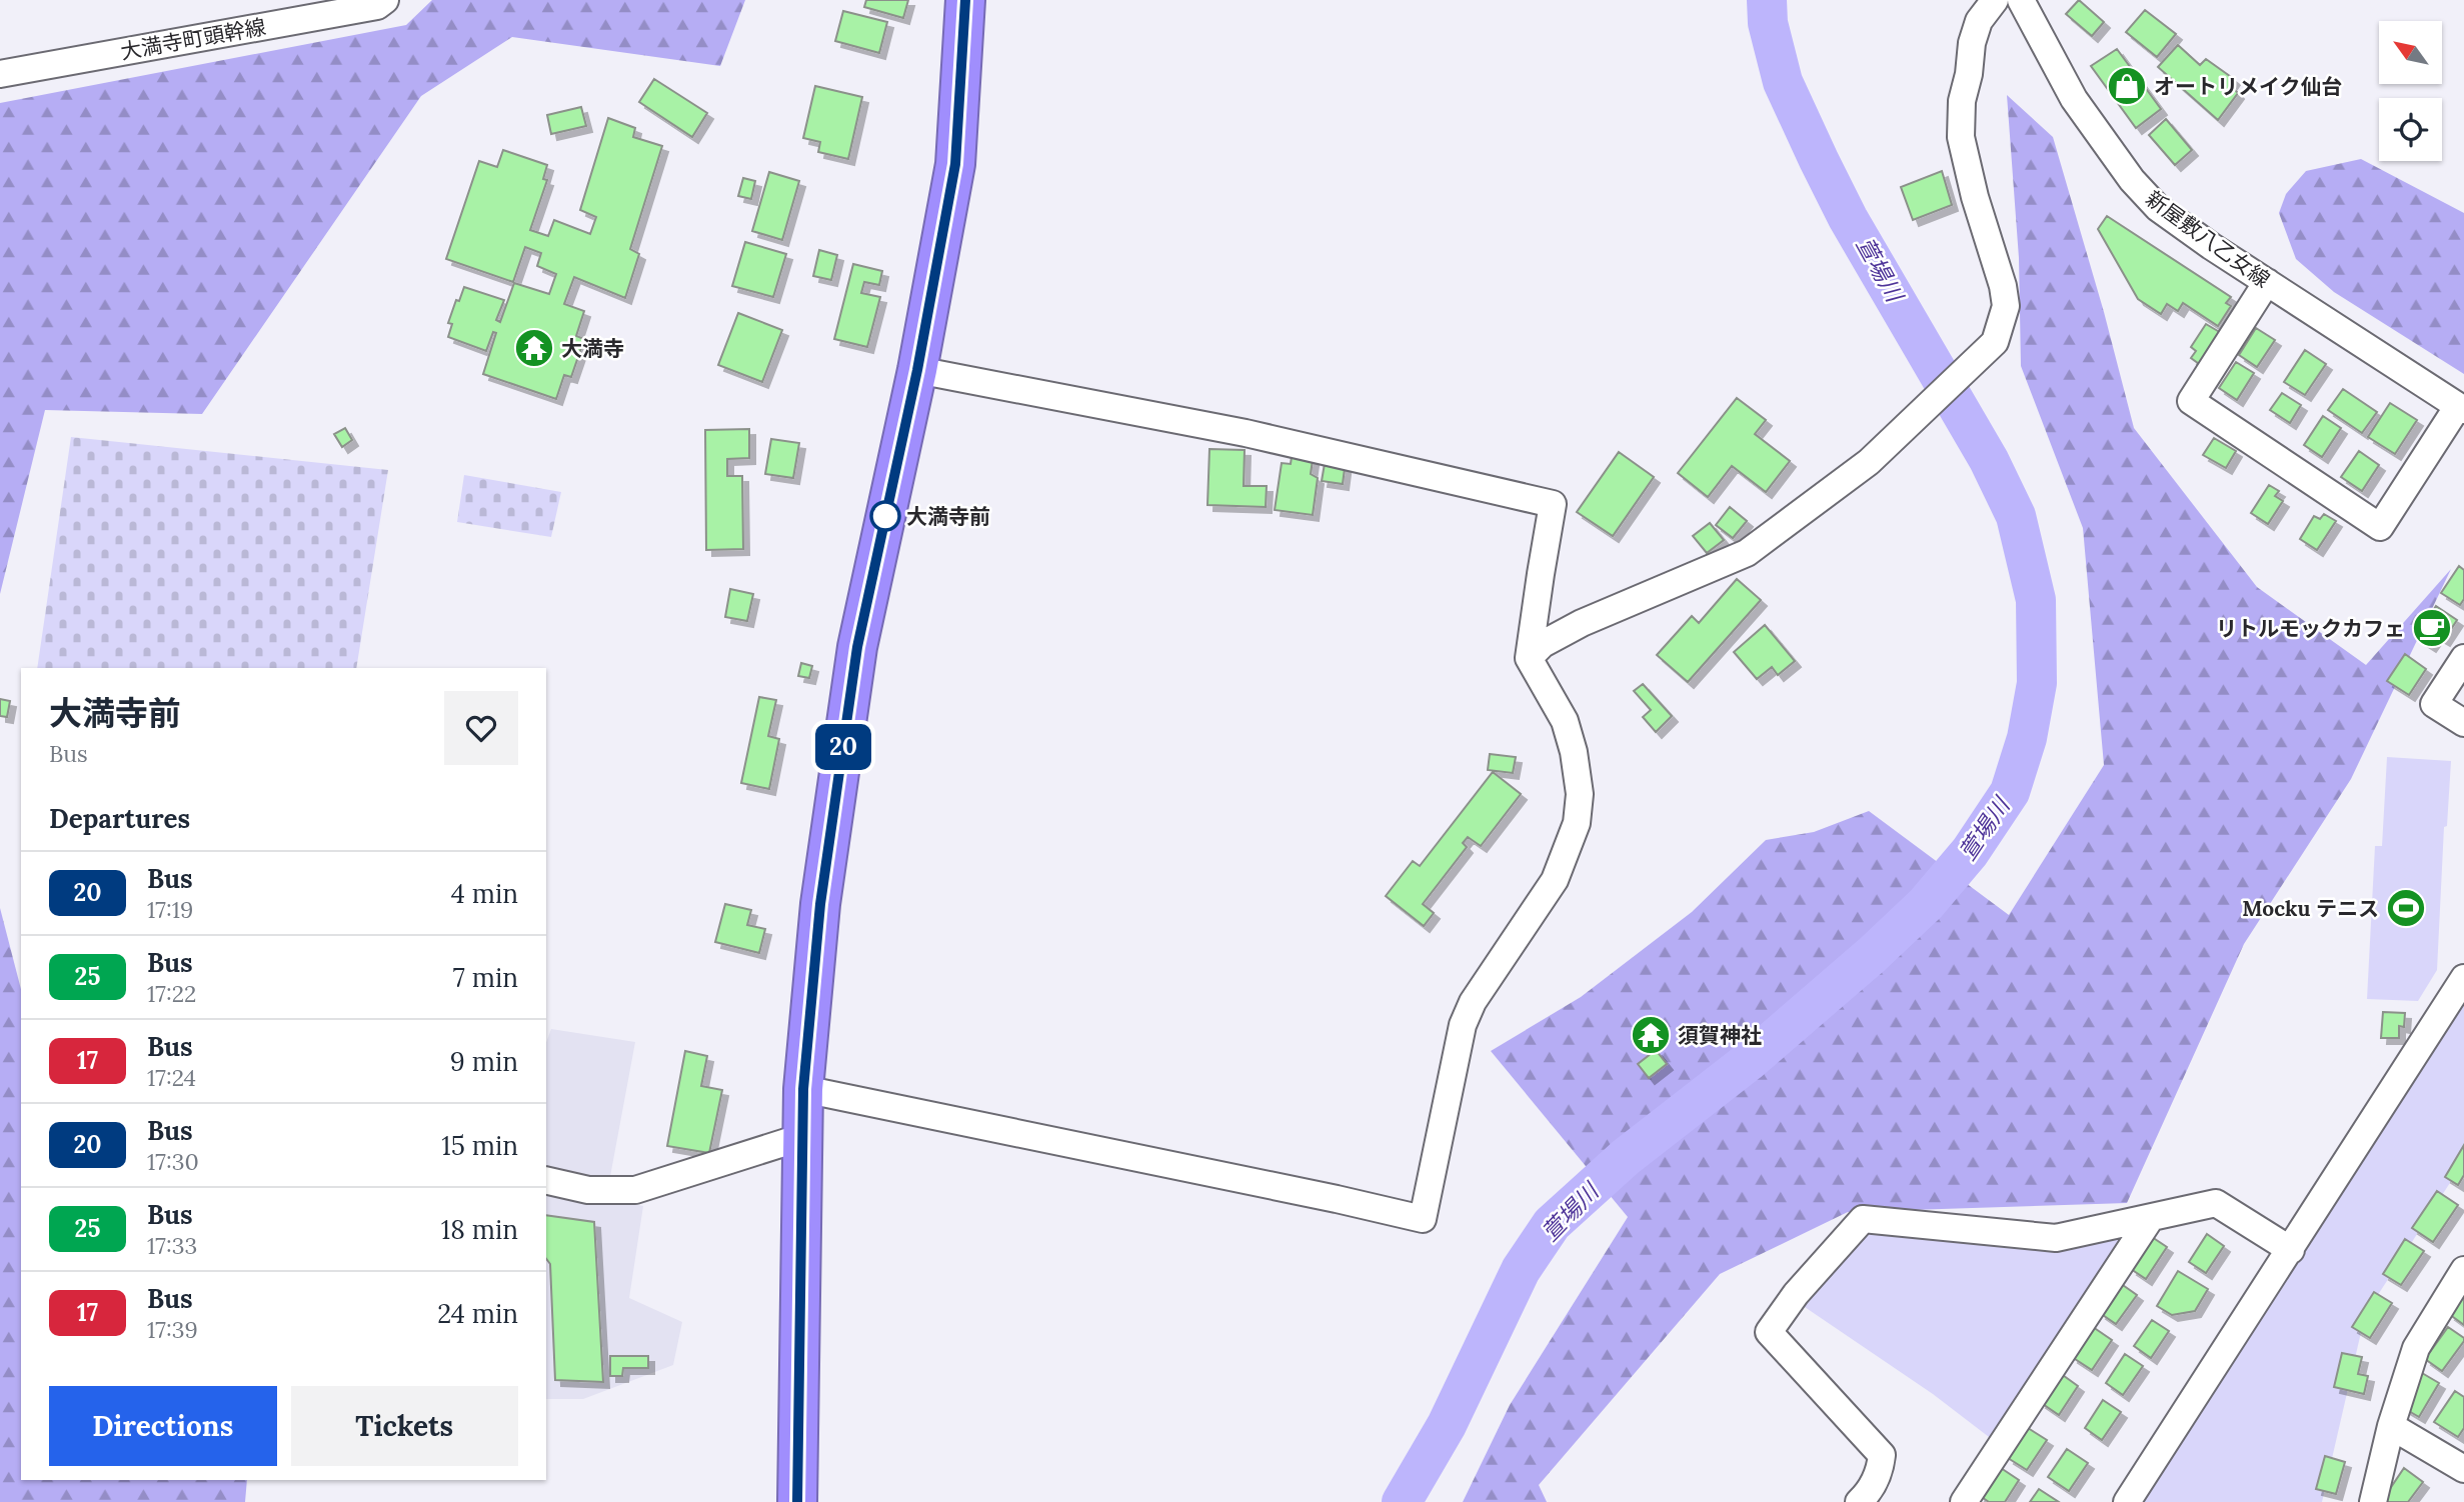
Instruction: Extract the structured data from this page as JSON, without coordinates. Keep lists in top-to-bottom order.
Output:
{
  "streets": {
    "street": ["大満寺町頭幹線", "新屋敷八乙女線"]
  },
  "water": ["萱場川"],
  "places": {
    "shop": ["オートリメイク仙台"],
    "temple": ["大満寺", "須賀神社"],
    "other": ["大満寺前"],
    "cafe": ["リトルモックカフェ"],
    "sports": ["Mocku テニス"]
  },
  "lines": ["bus line 20"],
  "north": "top left",
  "page": {
    "on_map": "20",
    "heading": [
      ["大満寺前", "Bus"],
      "Departures"
    ],
    "list": [
      {
        "mark": "20",
        "name": "Bus",
        "note": "17:19",
        "value": "4 min"
      },
      {
        "mark": "25",
        "name": "Bus",
        "note": "17:22",
        "value": "7 min"
      },
      {
        "mark": "17",
        "name": "Bus",
        "note": "17:24",
        "value": "9 min"
      },
      {
        "mark": "20",
        "name": "Bus",
        "note": "17:30",
        "value": "15 min"
      },
      {
        "mark": "25",
        "name": "Bus",
        "note": "17:33",
        "value": "18 min"
      },
      {
        "mark": "17",
        "name": "Bus",
        "note": "17:39",
        "value": "24 min"
      }
    ],
    "buttons": ["Directions", "Tickets"]
  }
}
